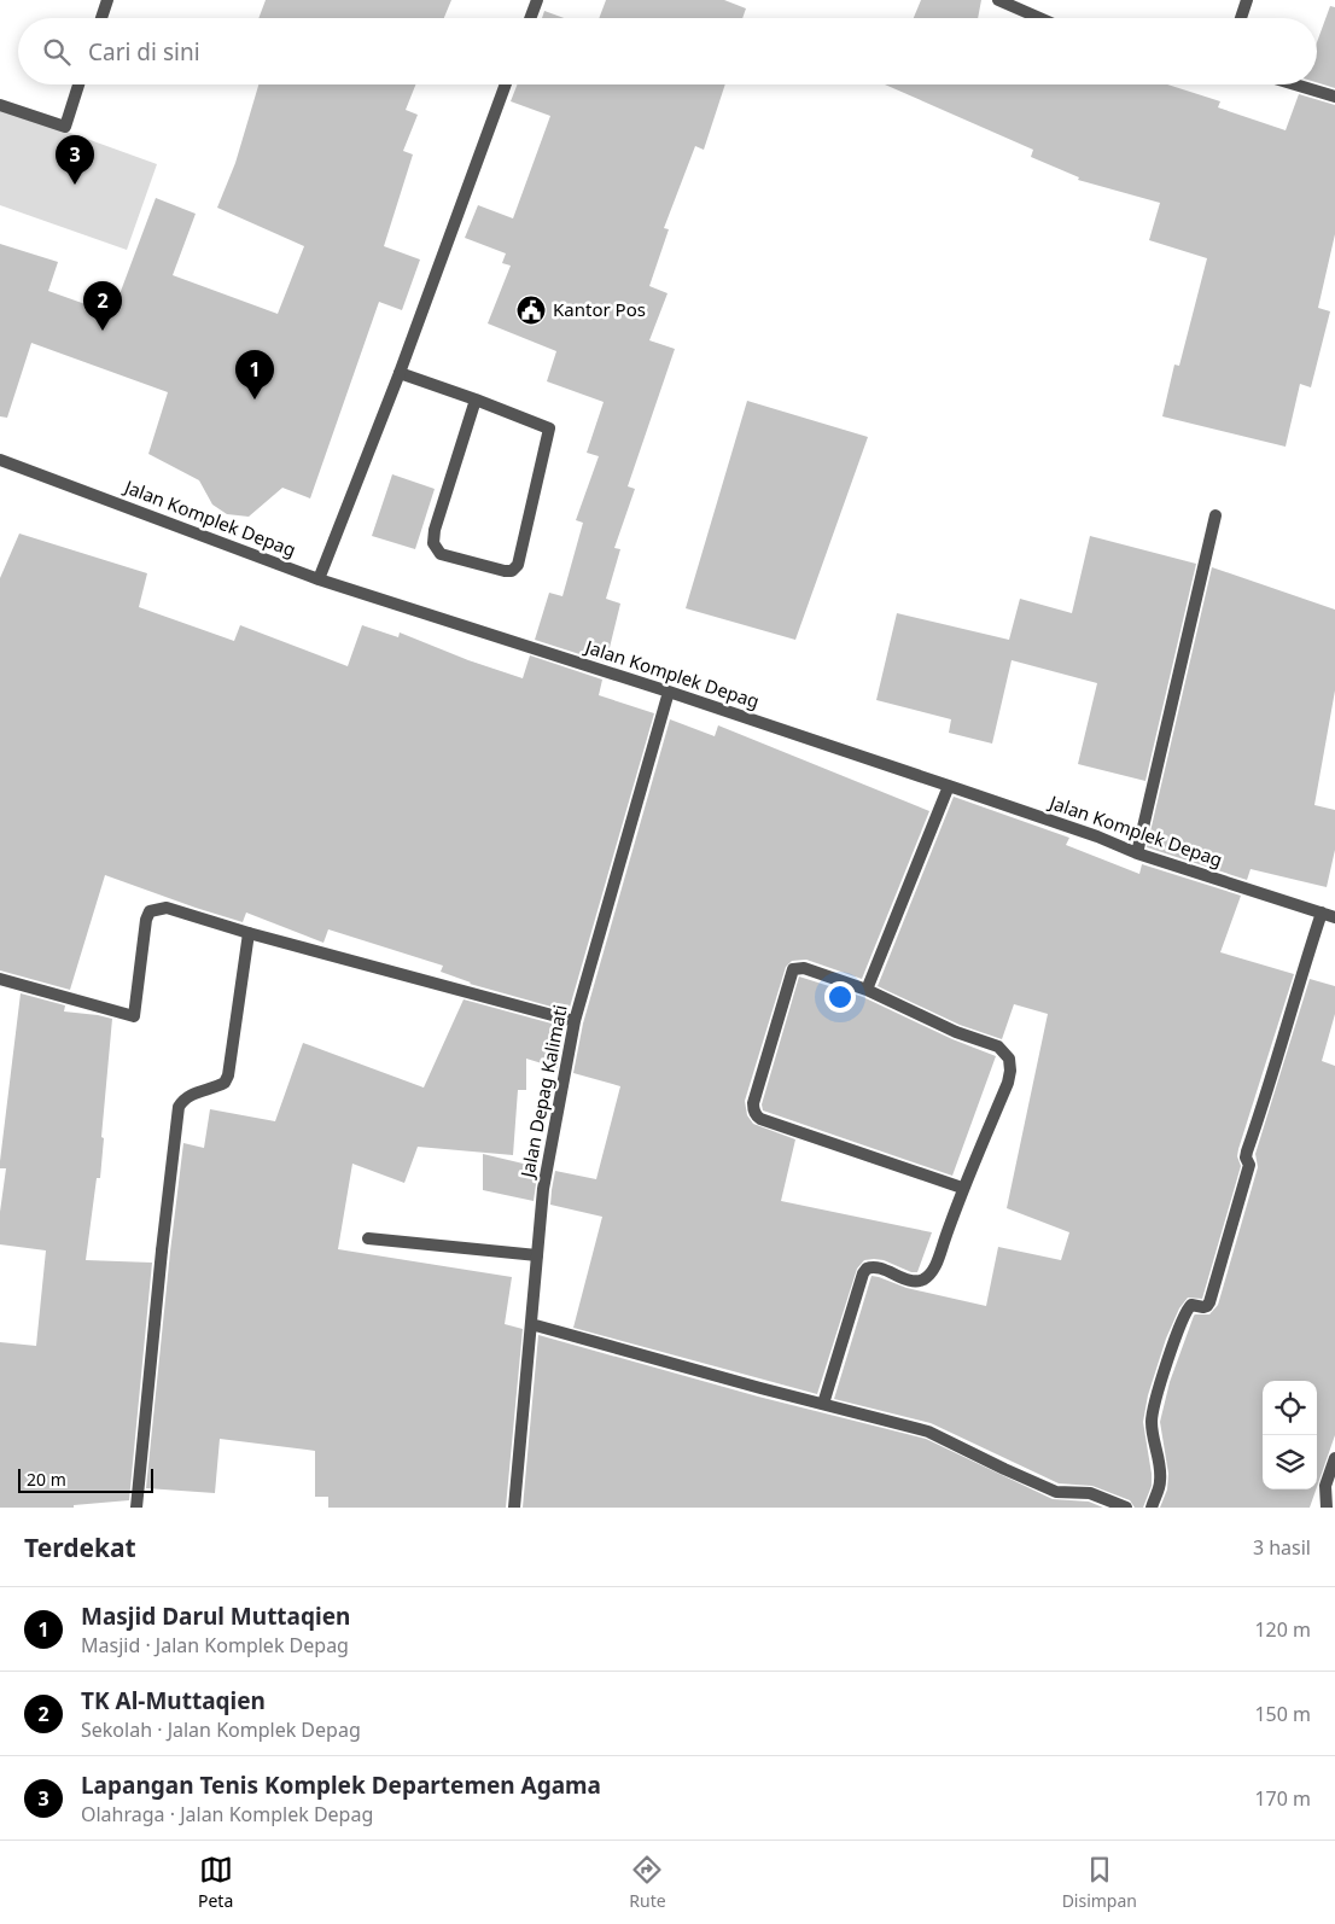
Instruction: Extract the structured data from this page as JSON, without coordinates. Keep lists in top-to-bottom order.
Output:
{
  "streets": {
    "street": ["Jalan Komplek Depag", "Jalan Depag Kalimati"]
  },
  "crossings": [
    ["Jalan Komplek Depag", "Jalan Depag Kalimati"]
  ],
  "places": {
    "public building": ["Kantor Pos"]
  },
  "scale_bar": "20 m",
  "page": {
    "search": "Cari di sini",
    "pins": ["3", "2", "1"],
    "scale": "20 m",
    "heading": ["Terdekat", "3 hasil"],
    "list": [
      {
        "mark": "1",
        "name": "Masjid Darul Muttaqien",
        "note": "Masjid · Jalan Komplek Depag",
        "value": "120 m"
      },
      {
        "mark": "2",
        "name": "TK Al-Muttaqien",
        "note": "Sekolah · Jalan Komplek Depag",
        "value": "150 m"
      },
      {
        "mark": "3",
        "name": "Lapangan Tenis Komplek Departemen Agama",
        "note": "Olahraga · Jalan Komplek Depag",
        "value": "170 m"
      }
    ],
    "nav": ["Peta", "Rute", "Disimpan"]
  }
}
